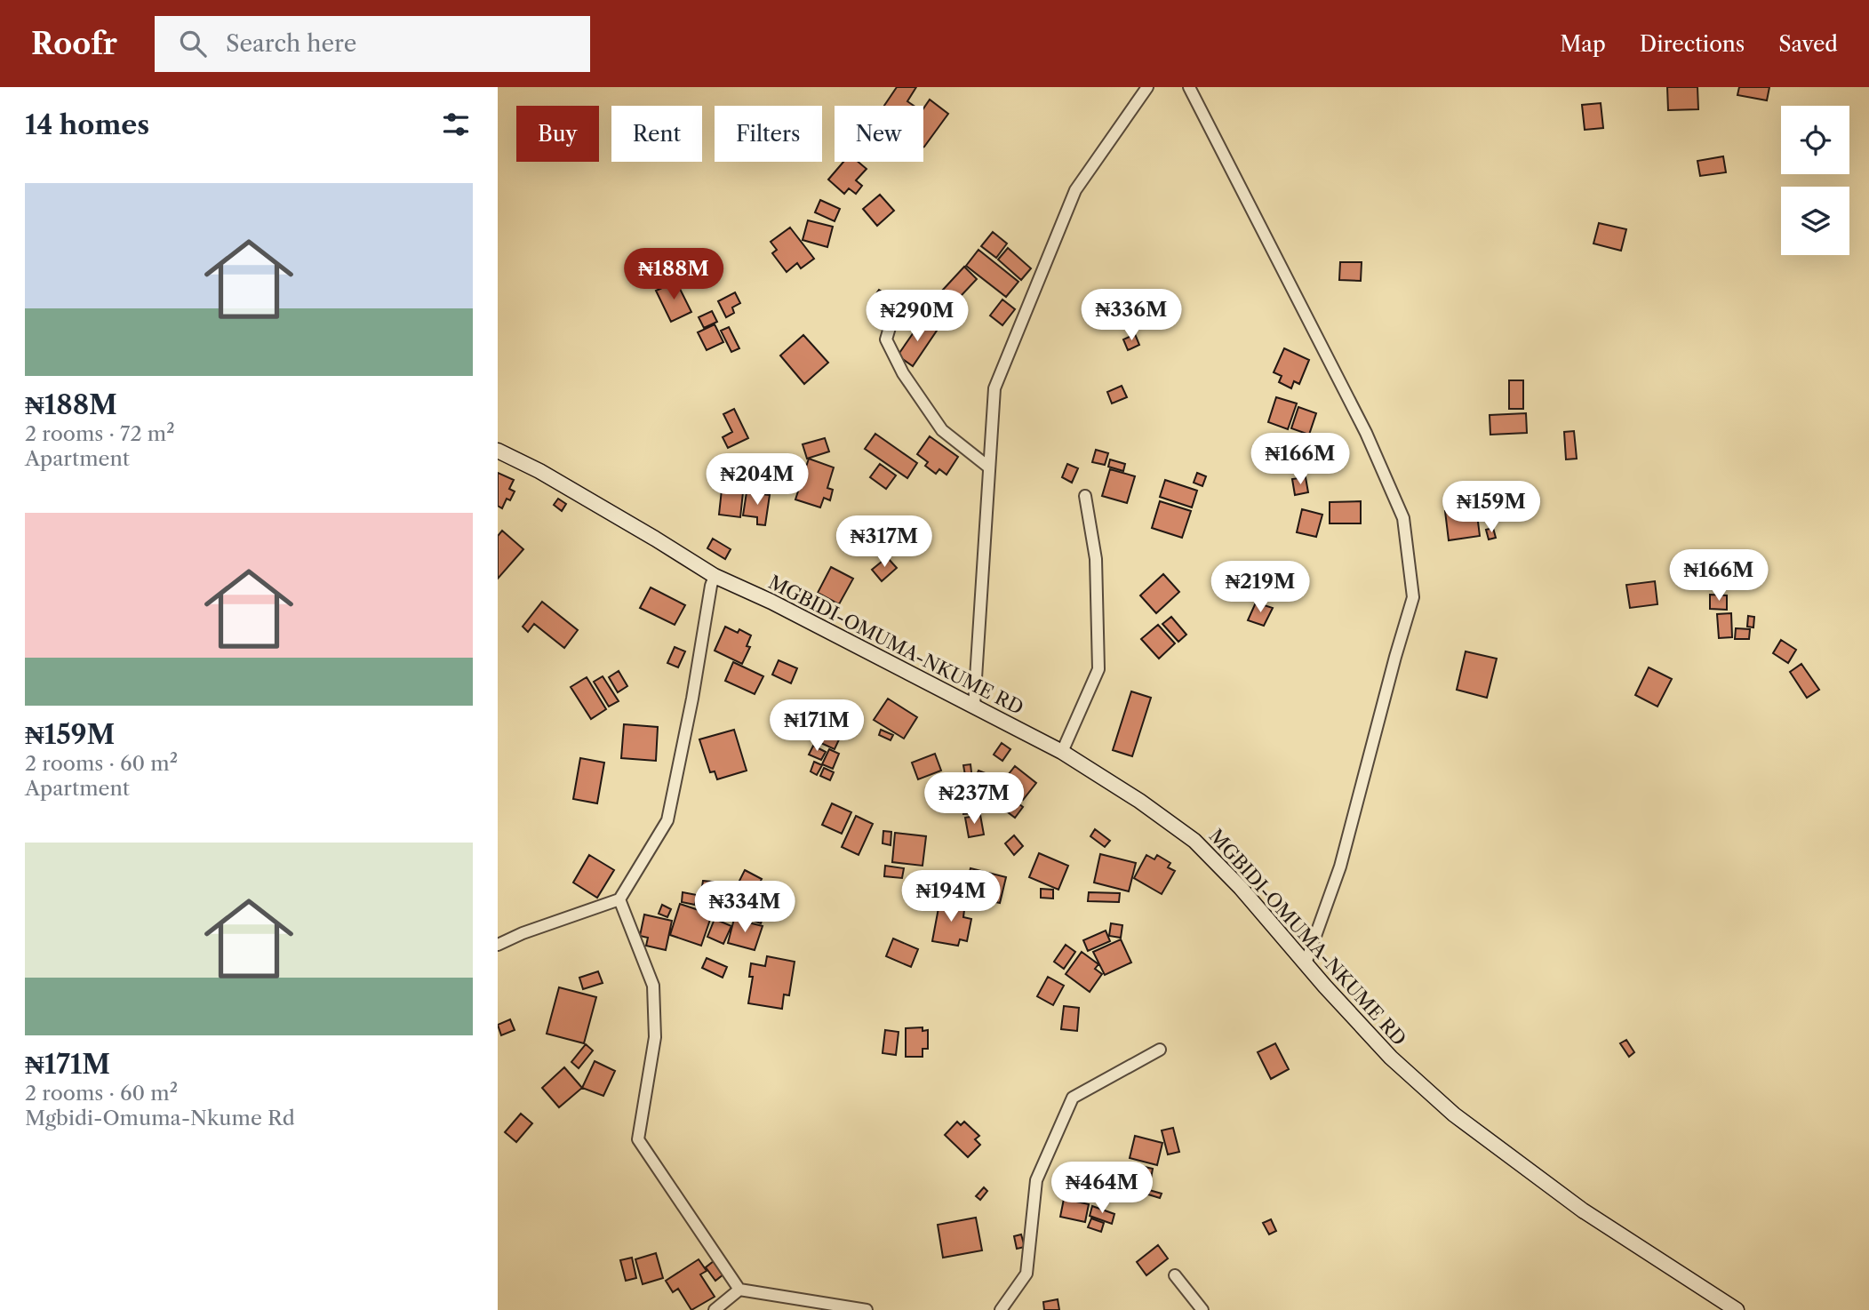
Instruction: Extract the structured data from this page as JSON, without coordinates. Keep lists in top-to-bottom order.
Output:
{
  "streets": {
    "street": ["MGBIDI-OMUMA-NKUME RD"]
  },
  "page": {
    "header": "Roofr",
    "search": "Search here",
    "nav": ["Map", "Directions", "Saved"],
    "heading": "14 homes",
    "chip": [
      "Buy",
      "Rent",
      "Filters",
      "New"
    ],
    "list": [
      {
        "name": "₦188M",
        "note": "2 rooms · 72 m² · Apartment"
      },
      {
        "name": "₦159M",
        "note": "2 rooms · 60 m² · Apartment"
      },
      {
        "name": "₦171M",
        "note": "2 rooms · 60 m² · Mgbidi-Omuma-Nkume Rd"
      }
    ],
    "price": [
      "₦188M",
      "₦336M",
      "₦290M",
      "₦166M",
      "₦204M",
      "₦159M",
      "₦317M",
      "₦166M",
      "₦219M",
      "₦171M",
      "₦237M",
      "₦194M",
      "₦334M",
      "₦464M"
    ]
  }
}
